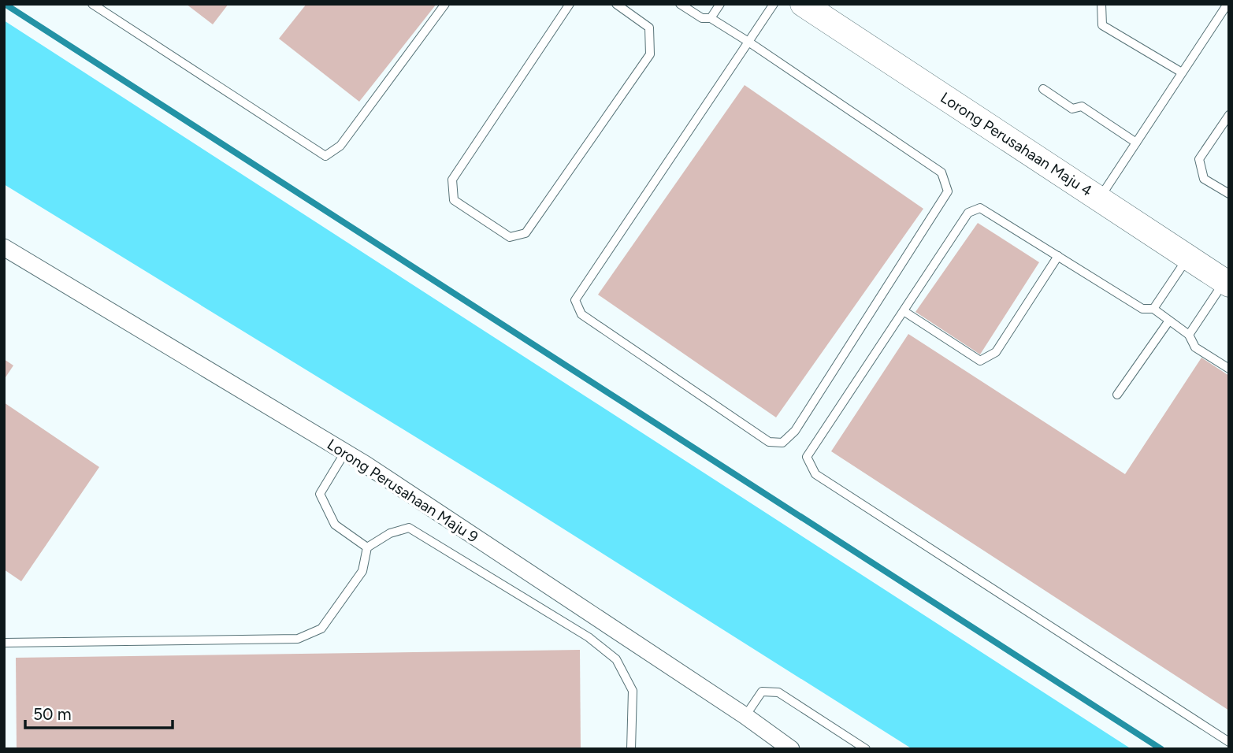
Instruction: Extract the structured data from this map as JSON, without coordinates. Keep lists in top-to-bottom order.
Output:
{
  "streets": {
    "street": ["Lorong Perusahaan Maju 4", "Lorong Perusahaan Maju 9"]
  },
  "scale_bar": "50 m"
}
